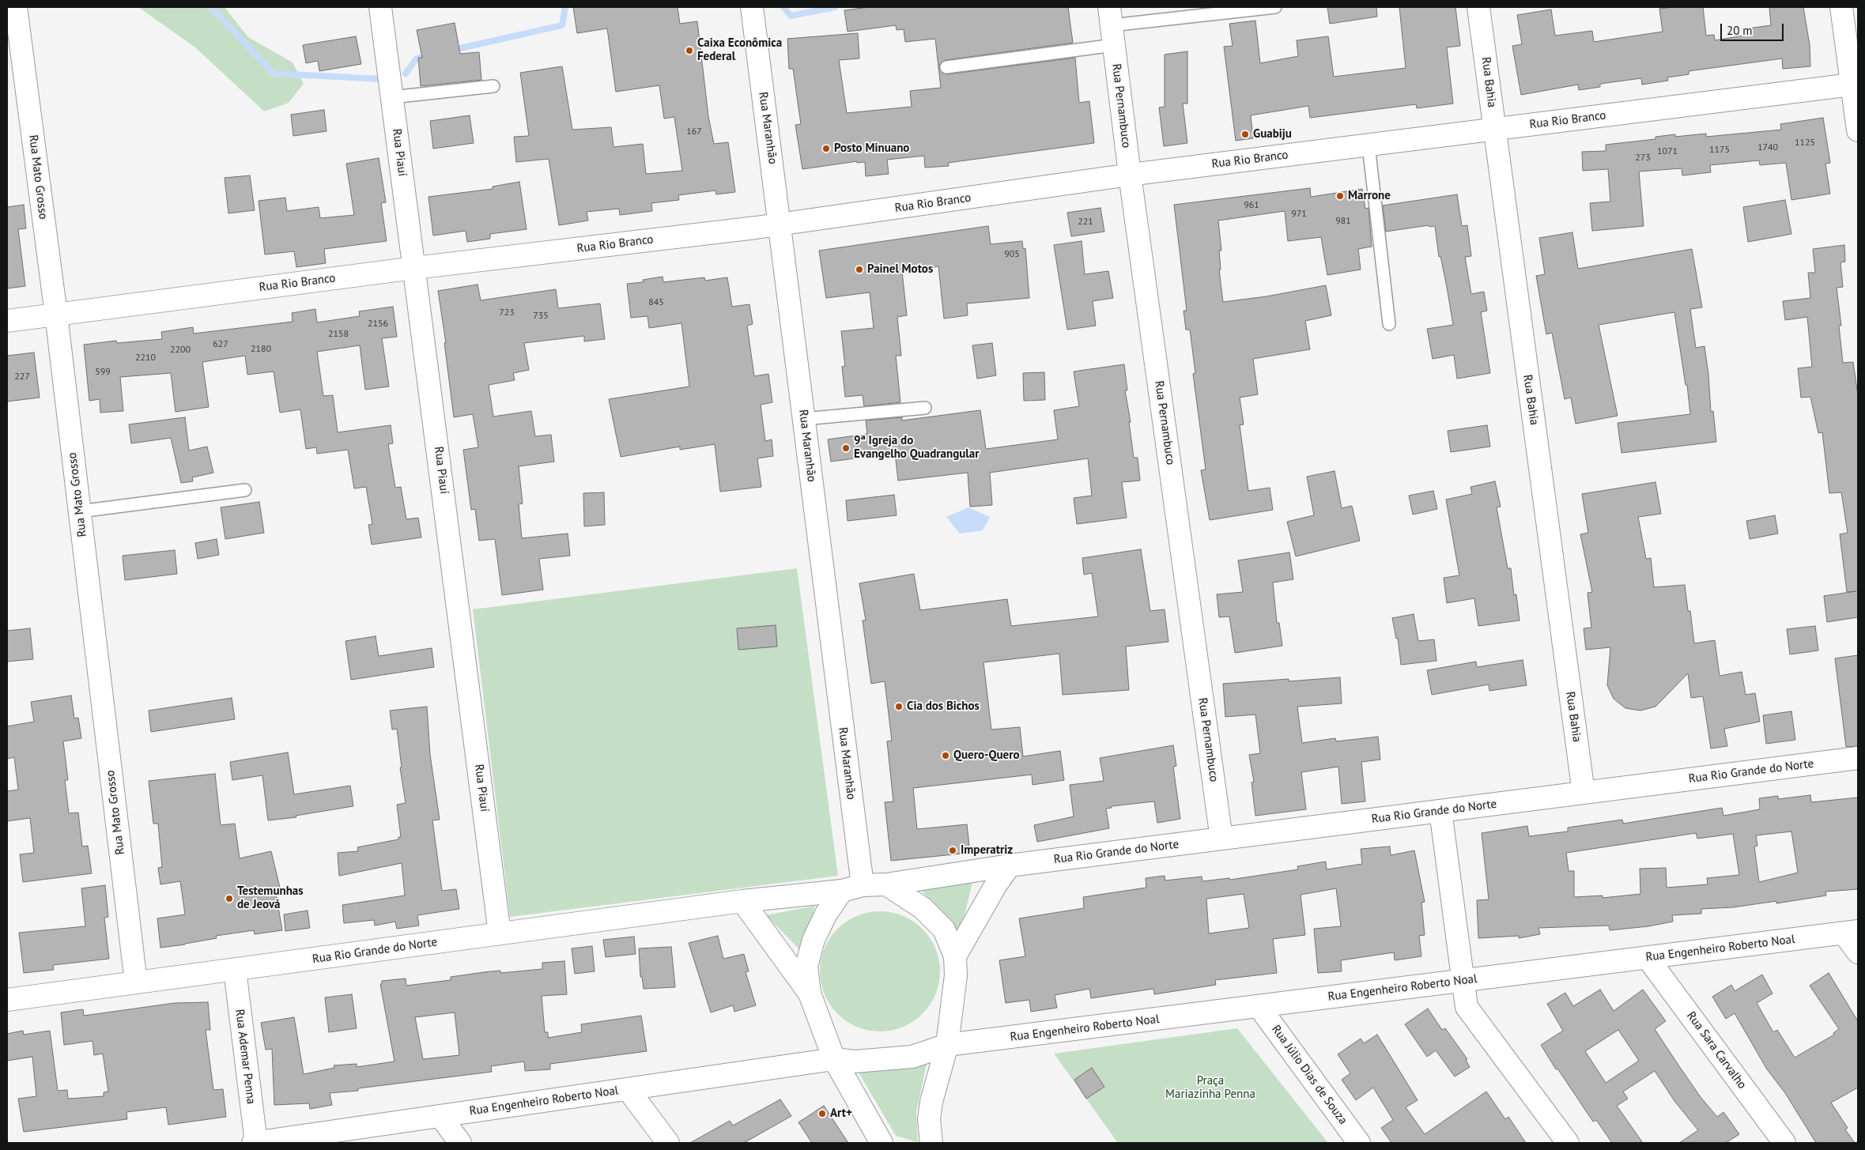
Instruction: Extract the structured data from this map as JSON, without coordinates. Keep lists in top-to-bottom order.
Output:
{
  "streets": {
    "street": [
      "Rua Bahia",
      "Rua Pernambuco",
      "Rua Rio Branco",
      "Rua Maranhão",
      "Rua Piauí",
      "Rua Mato Grosso",
      "Rua Rio Grande do Norte",
      "Rua Engenheiro Roberto Noal",
      "Rua Sara Carvalho",
      "Rua Ademar Penna",
      "Rua Júlio Dias de Souza"
    ]
  },
  "crossings": [
    ["Rua Bahia", "Rua Rio Branco"],
    ["Rua Bahia", "Rua Rio Grande do Norte"],
    ["Rua Pernambuco", "Rua Rio Branco"],
    ["Rua Pernambuco", "Rua Rio Grande do Norte"],
    ["Rua Rio Branco", "Rua Maranhão"],
    ["Rua Rio Branco", "Rua Piauí"],
    ["Rua Rio Branco", "Rua Mato Grosso"],
    ["Rua Maranhão", "Rua Rio Grande do Norte"],
    ["Rua Piauí", "Rua Rio Grande do Norte"],
    ["Rua Mato Grosso", "Rua Rio Grande do Norte"],
    ["Rua Rio Grande do Norte", "Rua Ademar Penna"],
    ["Rua Engenheiro Roberto Noal", "Rua Sara Carvalho"],
    ["Rua Engenheiro Roberto Noal", "Rua Ademar Penna"],
    ["Rua Engenheiro Roberto Noal", "Rua Júlio Dias de Souza"]
  ],
  "parks": ["Praça Mariazinha Penna"],
  "places": [
    "Caixa Econômica Federal",
    "Guabiju",
    "Posto Minuano",
    "Marrone",
    "Painel Motos",
    "9ª Igreja do Evangelho Quadrangular",
    "Cia dos Bichos",
    "Quero-Quero",
    "Imperatriz",
    "Testemunhas de Jeová",
    "Art+"
  ],
  "house_numbers": [
    "167",
    "1125",
    "1740",
    "1175",
    "1071",
    "273",
    "961",
    "971",
    "981",
    "221",
    "905",
    "845",
    "723",
    "735",
    "2156",
    "2158",
    "627",
    "2180",
    "2200",
    "2210",
    "599",
    "227"
  ],
  "scale_bar": "20 m"
}
